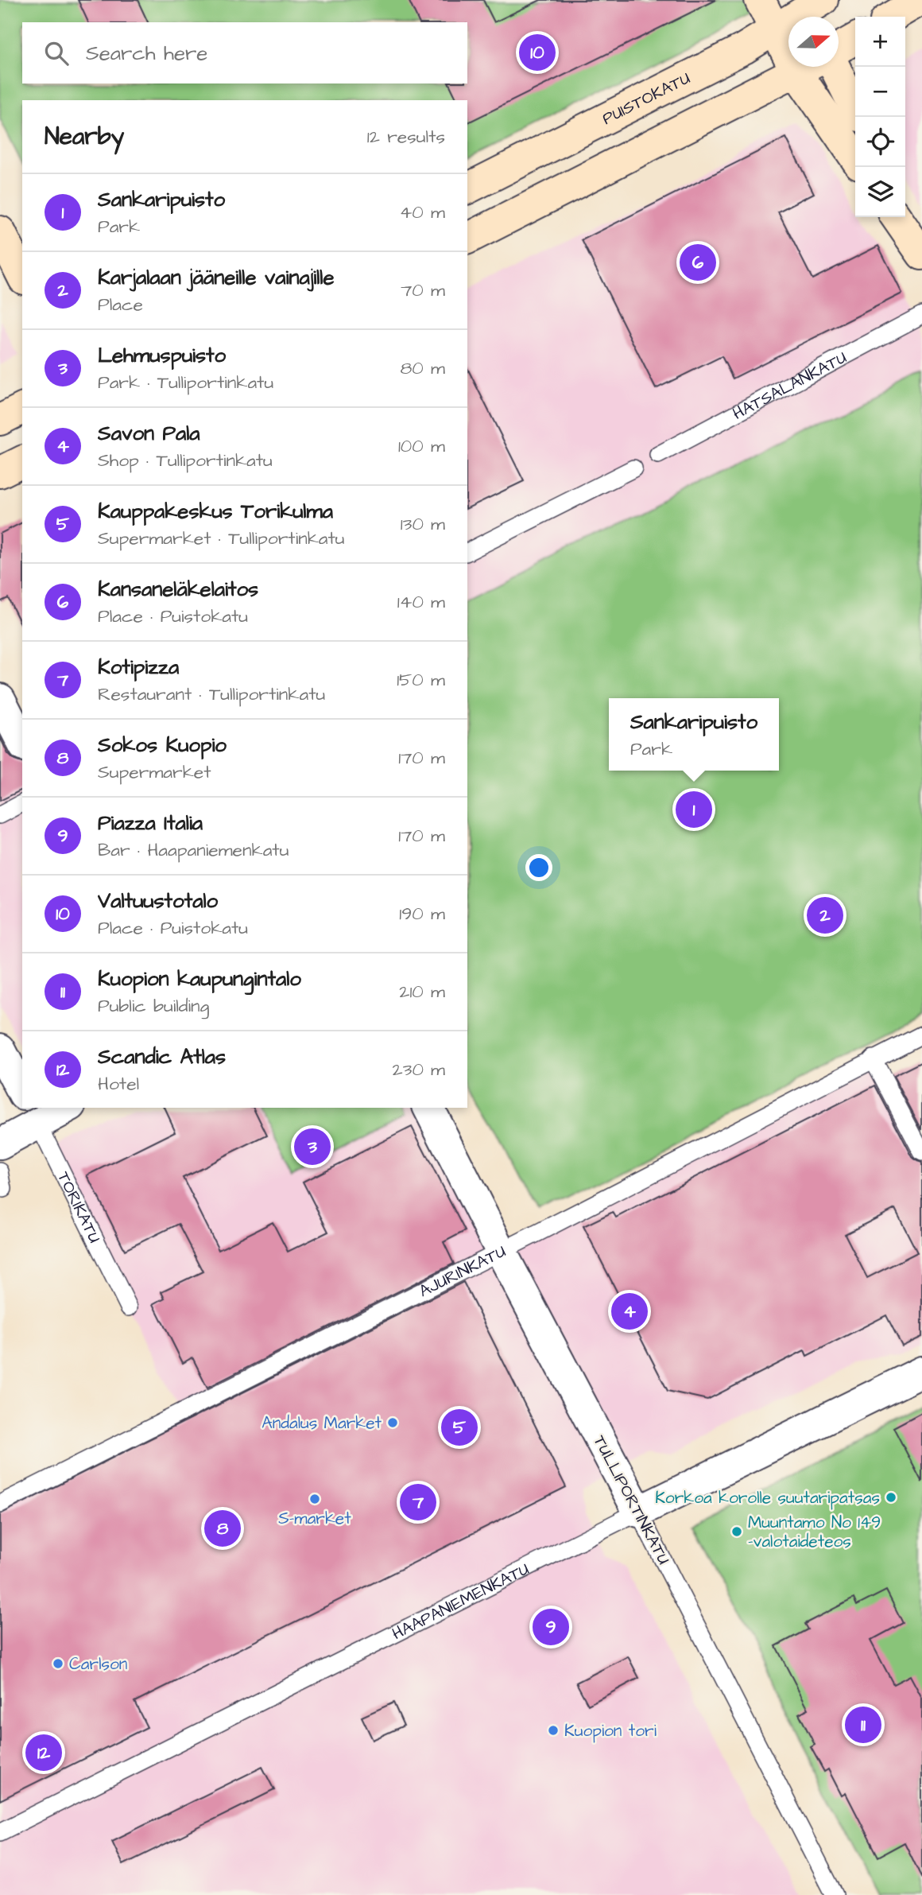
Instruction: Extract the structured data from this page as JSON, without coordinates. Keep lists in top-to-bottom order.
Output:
{
  "streets": {
    "main road": ["PUISTOKATU"],
    "street": ["TULLIPORTINKATU", "HAAPANIEMENKATU"],
    "lane": ["HATSALANKATU", "TORIKATU", "AJURINKATU"]
  },
  "crossings": [
    ["AJURINKATU", "TULLIPORTINKATU"],
    ["TULLIPORTINKATU", "HAAPANIEMENKATU"]
  ],
  "places": [
    "Andalus Market",
    "Korkoa korolle suutaripatsas",
    "S-market",
    "Muuntamo No 149 -valotaideteos",
    "Carlson",
    "Kuopion tori"
  ],
  "north": "right",
  "page": {
    "map_buttons": ["+", "−"],
    "search": "Search here",
    "pins": [
      "10",
      "6",
      "1",
      "2",
      "3",
      "4",
      "5",
      "7",
      "8",
      "9",
      "11",
      "12"
    ],
    "heading": ["Nearby", "12 results"],
    "list": [
      {
        "mark": "1",
        "name": "Sankaripuisto",
        "note": "Park",
        "value": "40 m"
      },
      {
        "mark": "2",
        "name": "Karjalaan jääneille vainajille",
        "note": "Place",
        "value": "70 m"
      },
      {
        "mark": "3",
        "name": "Lehmuspuisto",
        "note": "Park · Tulliportinkatu",
        "value": "80 m"
      },
      {
        "mark": "4",
        "name": "Savon Pala",
        "note": "Shop · Tulliportinkatu",
        "value": "100 m"
      },
      {
        "mark": "5",
        "name": "Kauppakeskus Torikulma",
        "note": "Supermarket · Tulliportinkatu",
        "value": "130 m"
      },
      {
        "mark": "6",
        "name": "Kansaneläkelaitos",
        "note": "Place · Puistokatu",
        "value": "140 m"
      },
      {
        "mark": "7",
        "name": "Kotipizza",
        "note": "Restaurant · Tulliportinkatu",
        "value": "150 m"
      },
      {
        "mark": "8",
        "name": "Sokos Kuopio",
        "note": "Supermarket",
        "value": "170 m"
      },
      {
        "mark": "9",
        "name": "Piazza Italia",
        "note": "Bar · Haapaniemenkatu",
        "value": "170 m"
      },
      {
        "mark": "10",
        "name": "Valtuustotalo",
        "note": "Place · Puistokatu",
        "value": "190 m"
      },
      {
        "mark": "11",
        "name": "Kuopion kaupungintalo",
        "note": "Public building",
        "value": "210 m"
      },
      {
        "mark": "12",
        "name": "Scandic Atlas",
        "note": "Hotel",
        "value": "230 m"
      }
    ],
    "popup": ["Sankaripuisto", "Park"]
  }
}
